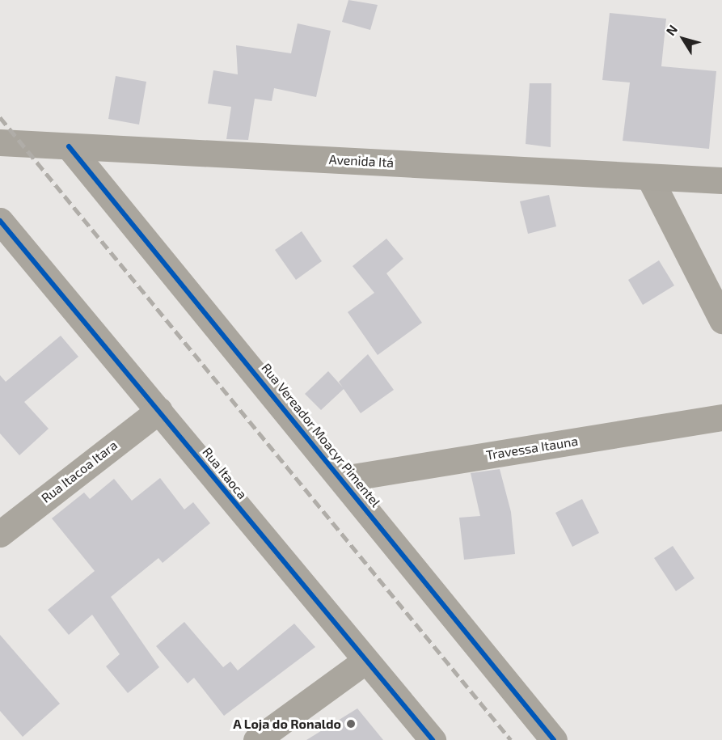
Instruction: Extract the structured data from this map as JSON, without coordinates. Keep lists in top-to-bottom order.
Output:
{
  "streets": {
    "main road": ["Avenida Itá"],
    "street": [
      "Rua Vereador Moacyr Pimentel",
      "Travessa Itauna",
      "Rua Itacoa Itara",
      "Rua Itaoca"
    ]
  },
  "crossings": [
    ["Avenida Itá", "Rua Vereador Moacyr Pimentel"],
    ["Rua Vereador Moacyr Pimentel", "Travessa Itauna"],
    ["Rua Itacoa Itara", "Rua Itaoca"]
  ],
  "places": ["A Loja do Ronaldo"],
  "north": "top left"
}
